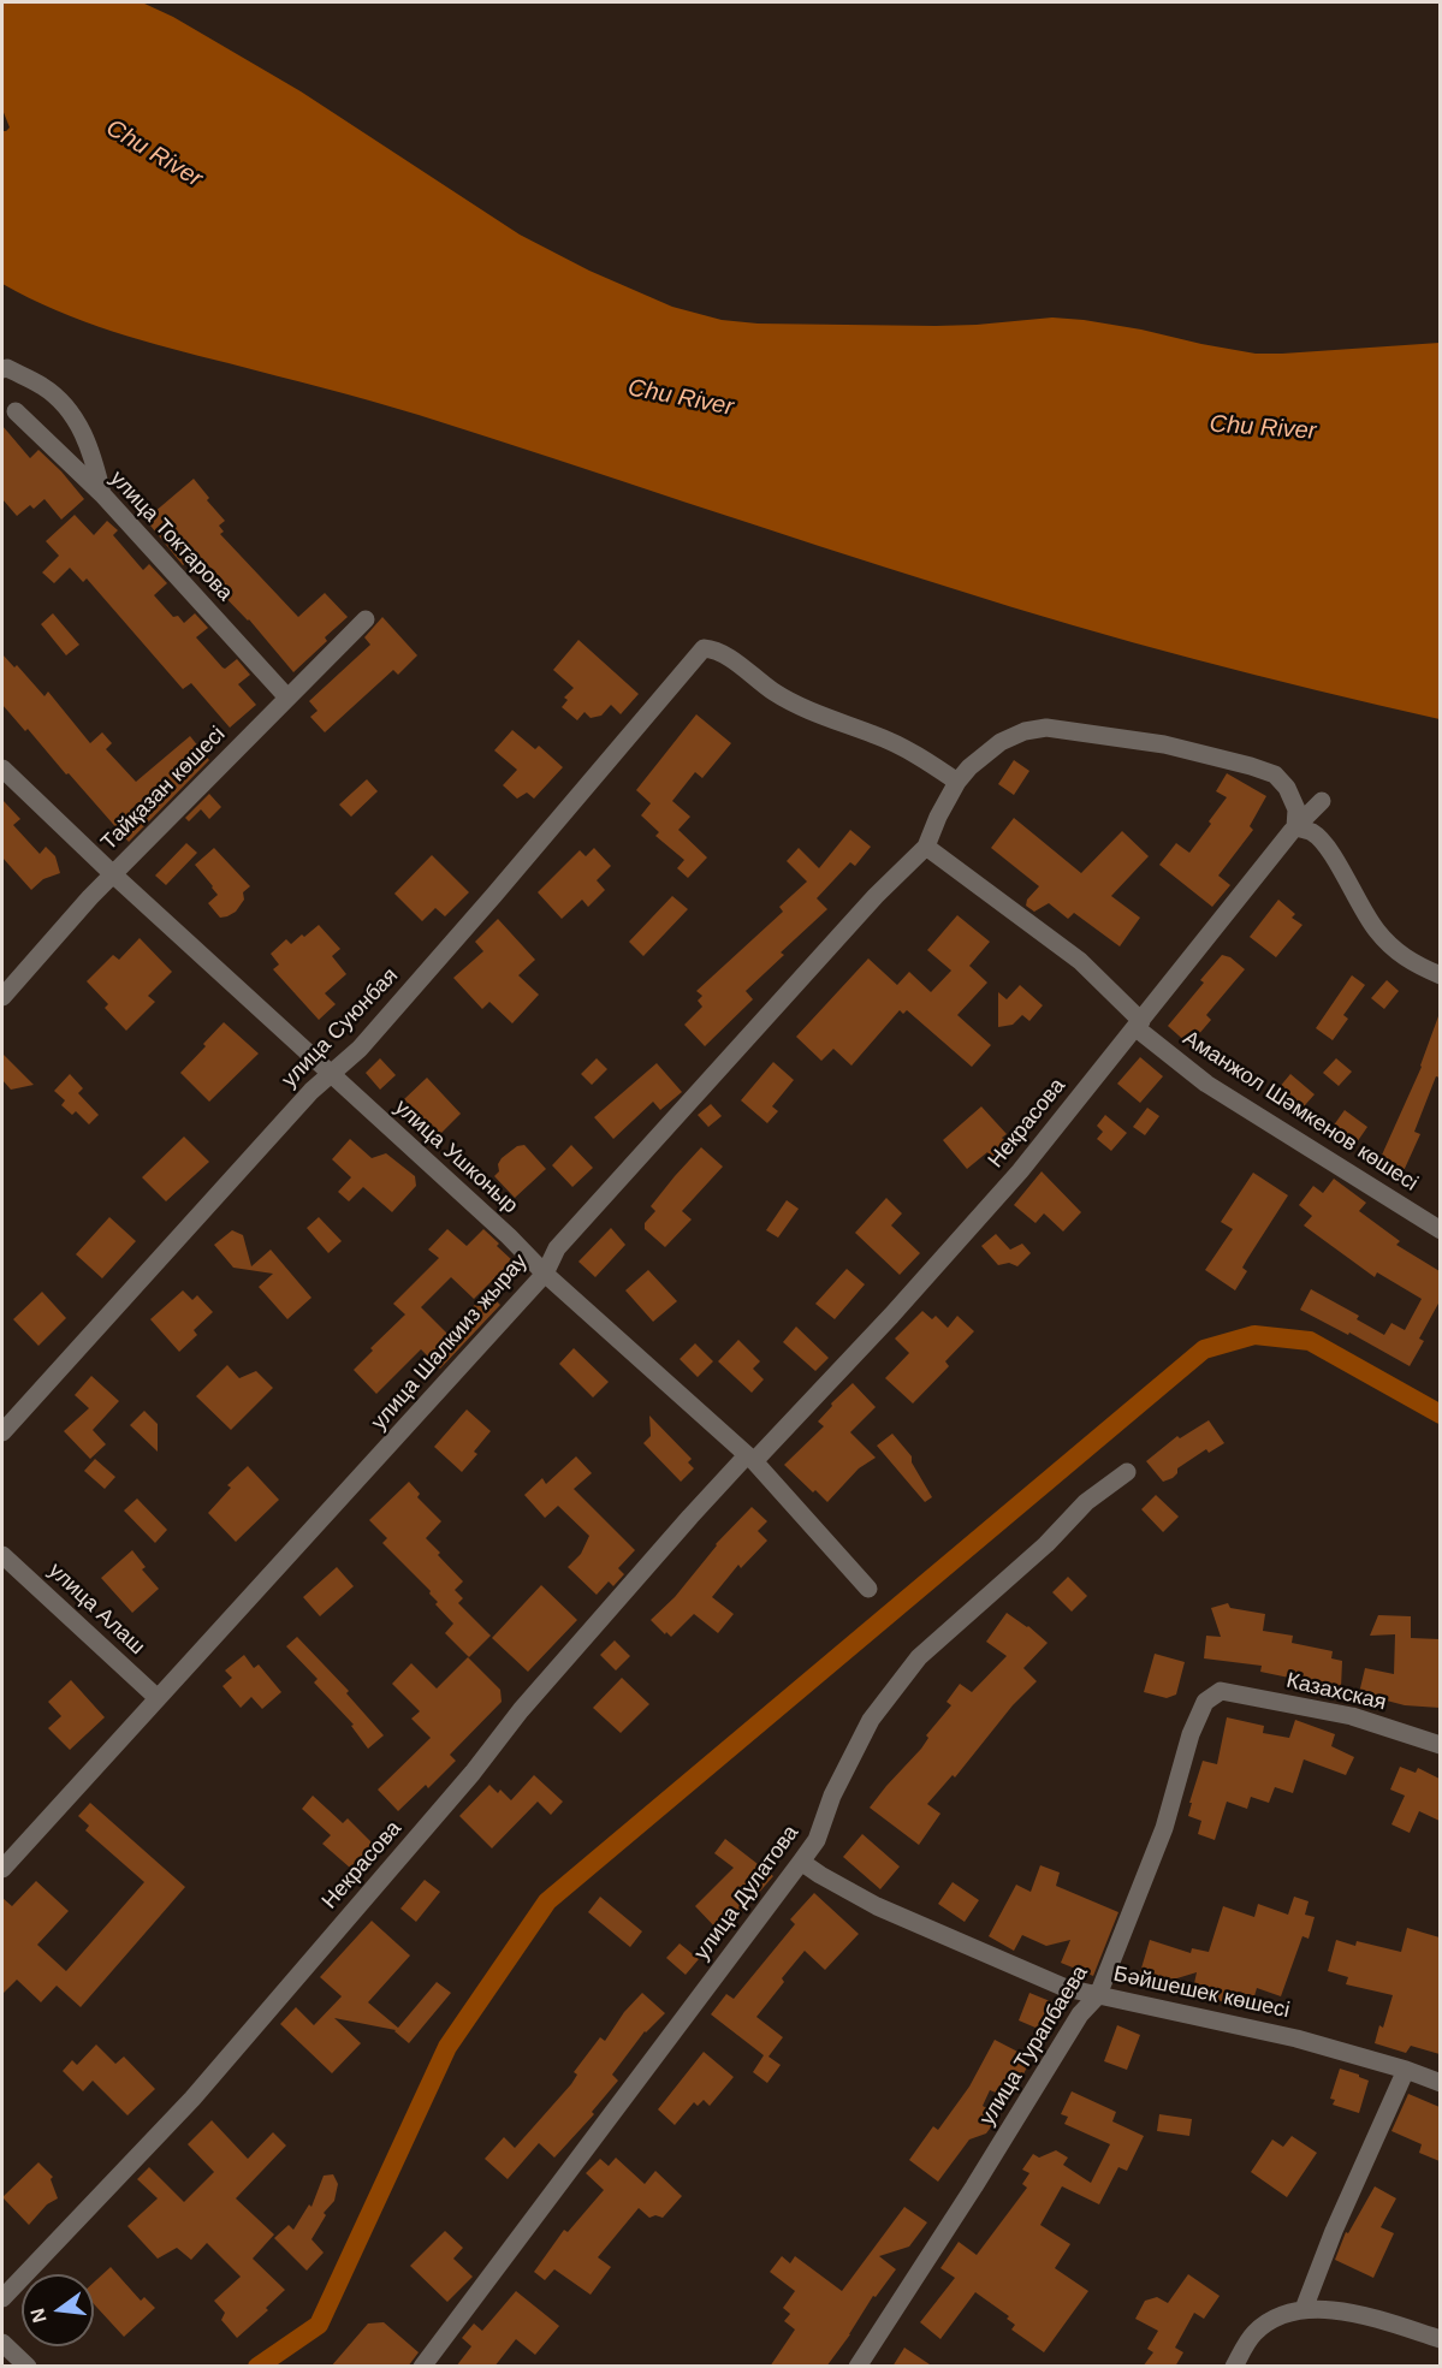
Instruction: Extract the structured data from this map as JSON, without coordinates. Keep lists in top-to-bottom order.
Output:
{
  "streets": {
    "street": [
      "улица Токтарова",
      "Тайқазан көшесі",
      "улица Суюнбая",
      "Аманжол Шәмкенов көшесі",
      "Некрасова",
      "улица Ушконыр",
      "улица Шалкииз жырау",
      "улица Алаш",
      "Казахская",
      "улица Дулатова",
      "Бәйшешек көшесі",
      "улица Турапбаева"
    ]
  },
  "crossings": [
    ["улица Токтарова", "Тайқазан көшесі"],
    ["Тайқазан көшесі", "улица Ушконыр"],
    ["улица Суюнбая", "улица Ушконыр"],
    ["улица Суюнбая", "улица Шалкииз жырау"],
    ["Аманжол Шәмкенов көшесі", "Некрасова"],
    ["Аманжол Шәмкенов көшесі", "улица Шалкииз жырау"],
    ["Некрасова", "улица Ушконыр"],
    ["Некрасова", "улица Шалкииз жырау"],
    ["улица Ушконыр", "улица Шалкииз жырау"],
    ["улица Шалкииз жырау", "улица Алаш"],
    ["Казахская", "улица Турапбаева"],
    ["улица Дулатова", "Бәйшешек көшесі"],
    ["Бәйшешек көшесі", "улица Турапбаева"]
  ],
  "water": ["Chu River"],
  "north": "left"
}
